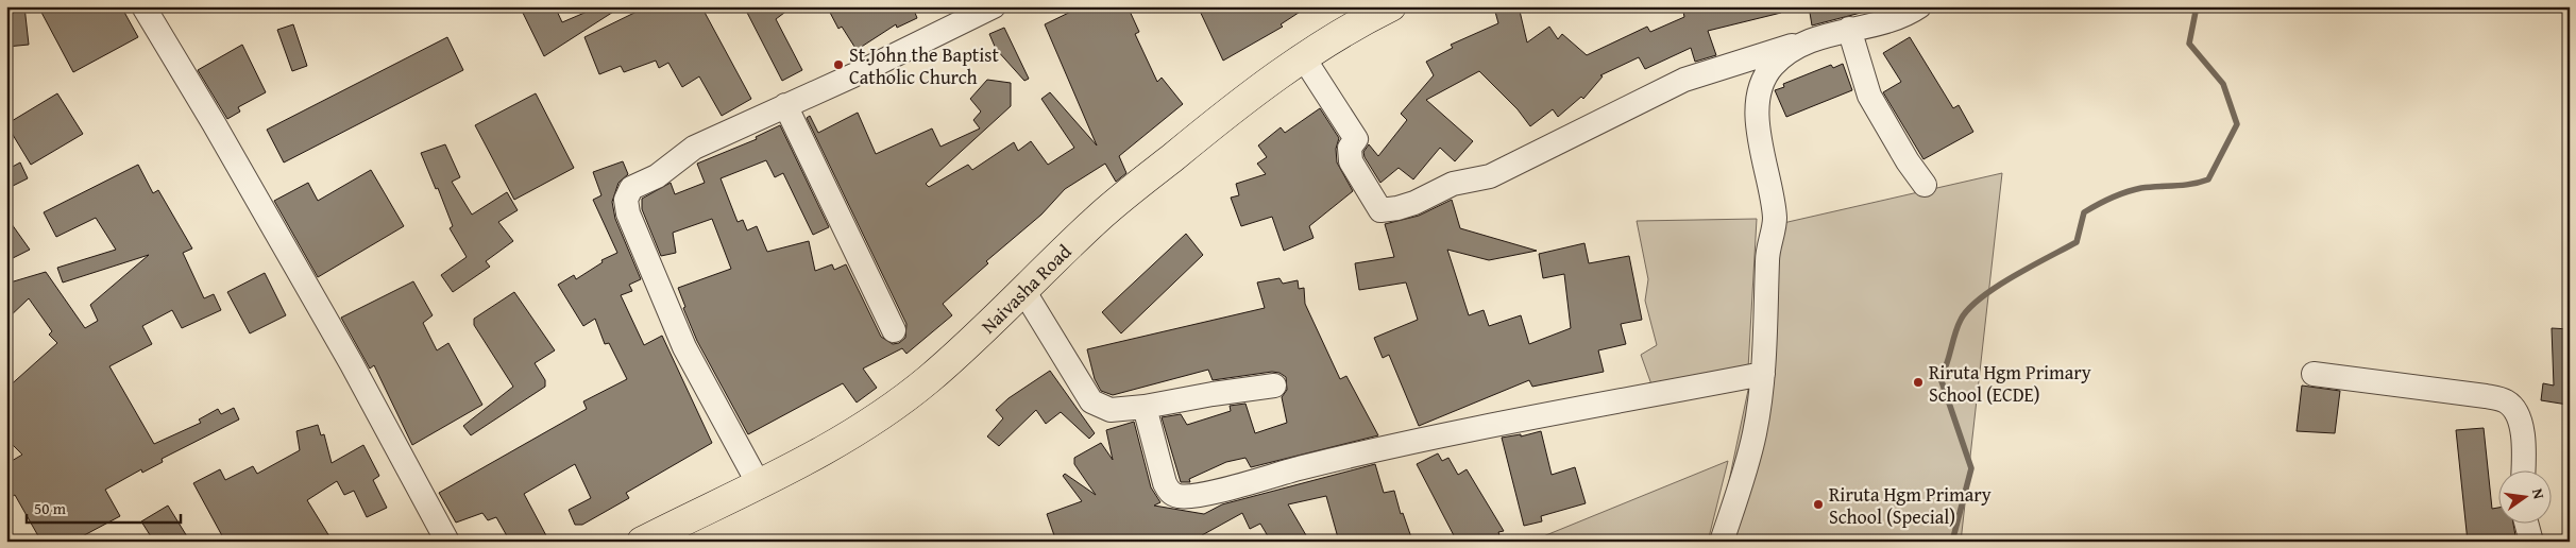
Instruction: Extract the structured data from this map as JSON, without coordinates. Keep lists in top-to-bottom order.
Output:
{
  "streets": {
    "main road": ["Naivasha Road"]
  },
  "places": ["St.John the Baptist Catholic Church", "Riruta Hgm Primary School (ECDE)", "Riruta Hgm Primary School (Special)"],
  "scale_bar": "50 m",
  "north": "right"
}
